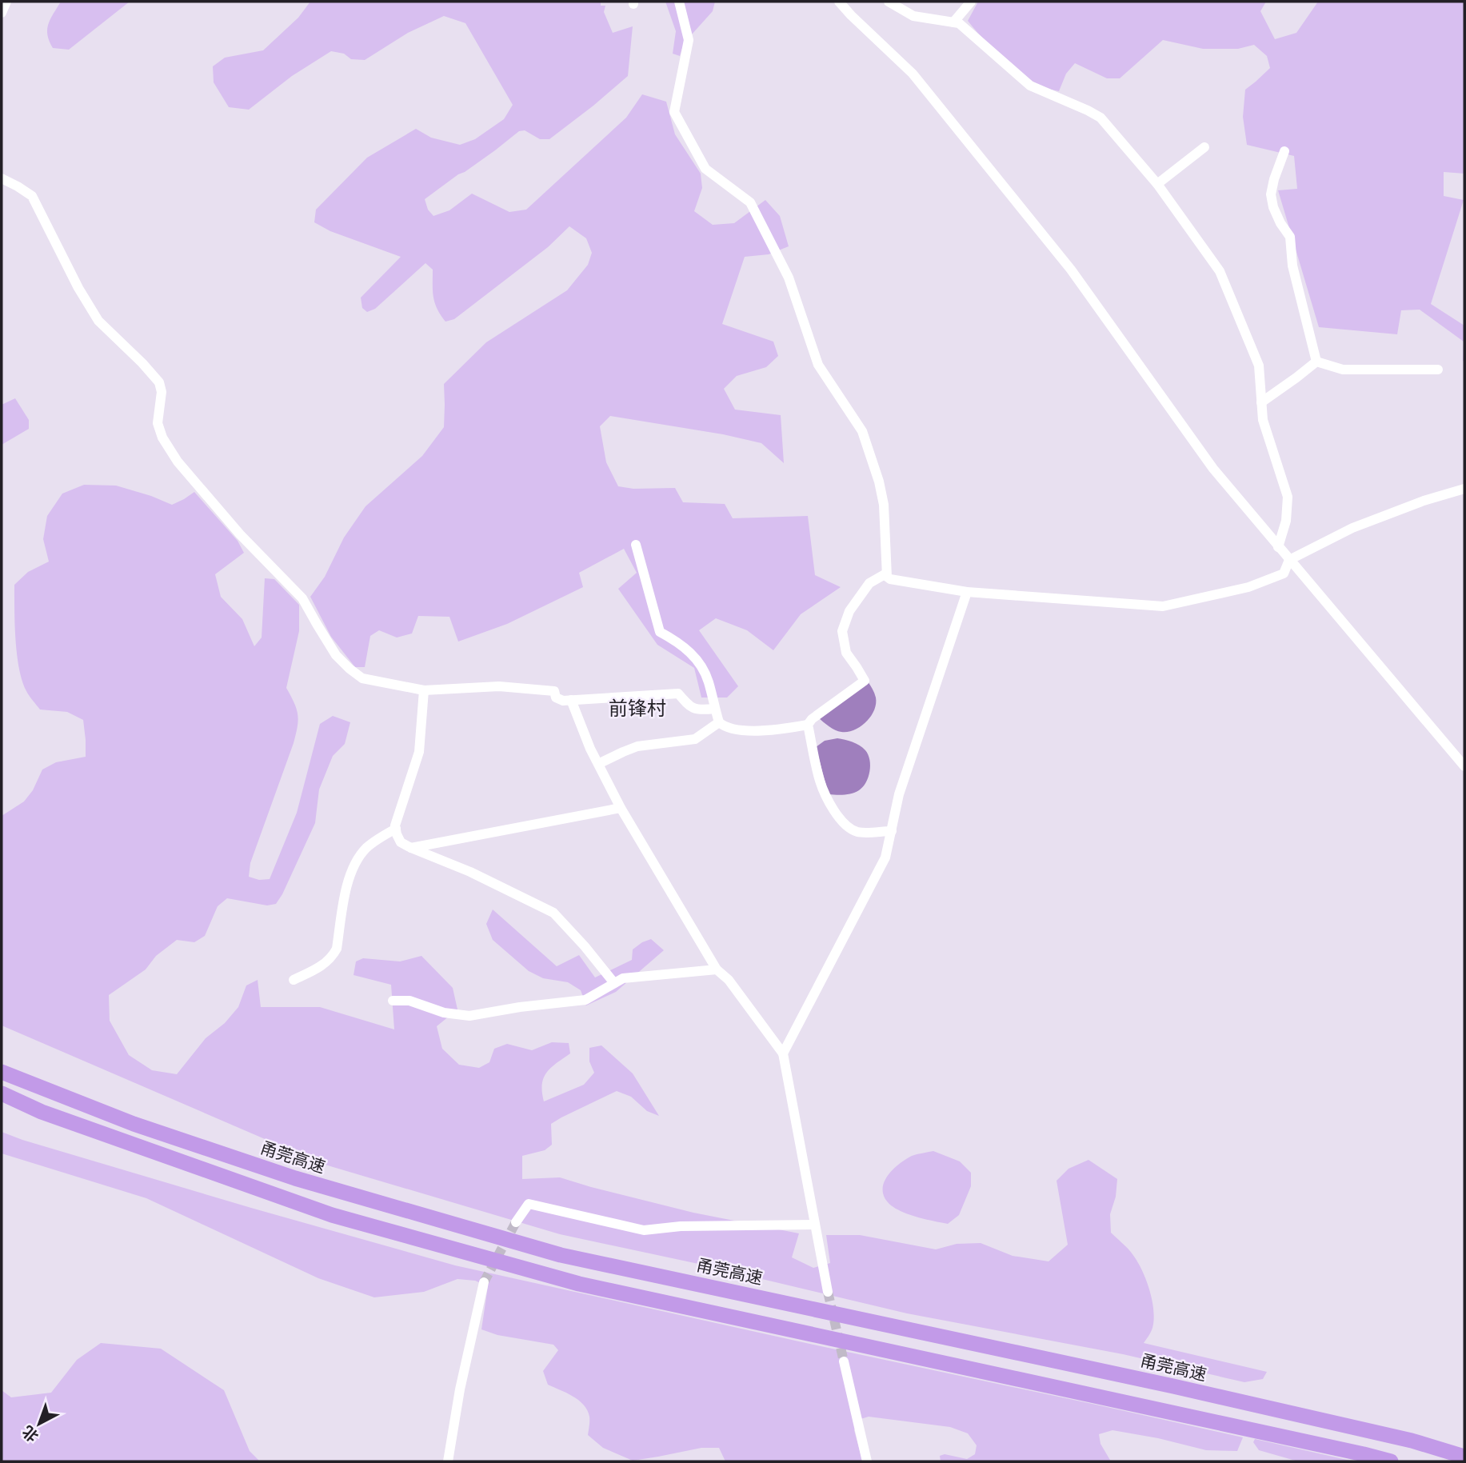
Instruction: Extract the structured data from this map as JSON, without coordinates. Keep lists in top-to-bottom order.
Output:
{
  "streets": {
    "highway": ["甬莞高速"]
  },
  "districts": ["前锋村"],
  "north": "bottom left"
}
